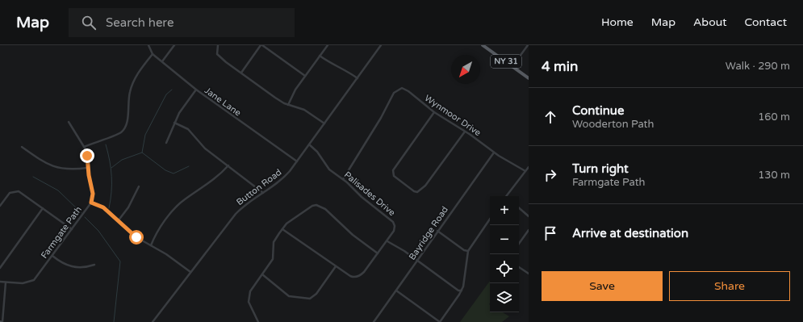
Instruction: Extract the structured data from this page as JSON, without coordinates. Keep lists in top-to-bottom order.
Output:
{
  "streets": {
    "main road": ["NY 31"],
    "street": [
      "Jane Lane",
      "Wynmoor Drive",
      "Button Road",
      "Palisades Drive",
      "Farmgate Path",
      "Bayridge Road"
    ]
  },
  "crossings": [
    ["Jane Lane", "Button Road"],
    ["Wynmoor Drive", "Palisades Drive"],
    ["Wynmoor Drive", "Bayridge Road"],
    ["Button Road", "Palisades Drive"]
  ],
  "north": "bottom left",
  "page": {
    "header": "Map",
    "search": "Search here",
    "nav": [
      "Home",
      "Map",
      "About",
      "Contact"
    ],
    "heading": ["4 min", "Walk · 290 m"],
    "list": [
      ["Continue", "Wooderton Path", "160 m"],
      ["Turn right", "Farmgate Path", "130 m"],
      "Arrive at destination"
    ],
    "map_buttons": ["+", "−"],
    "buttons": ["Save", "Share"]
  }
}
